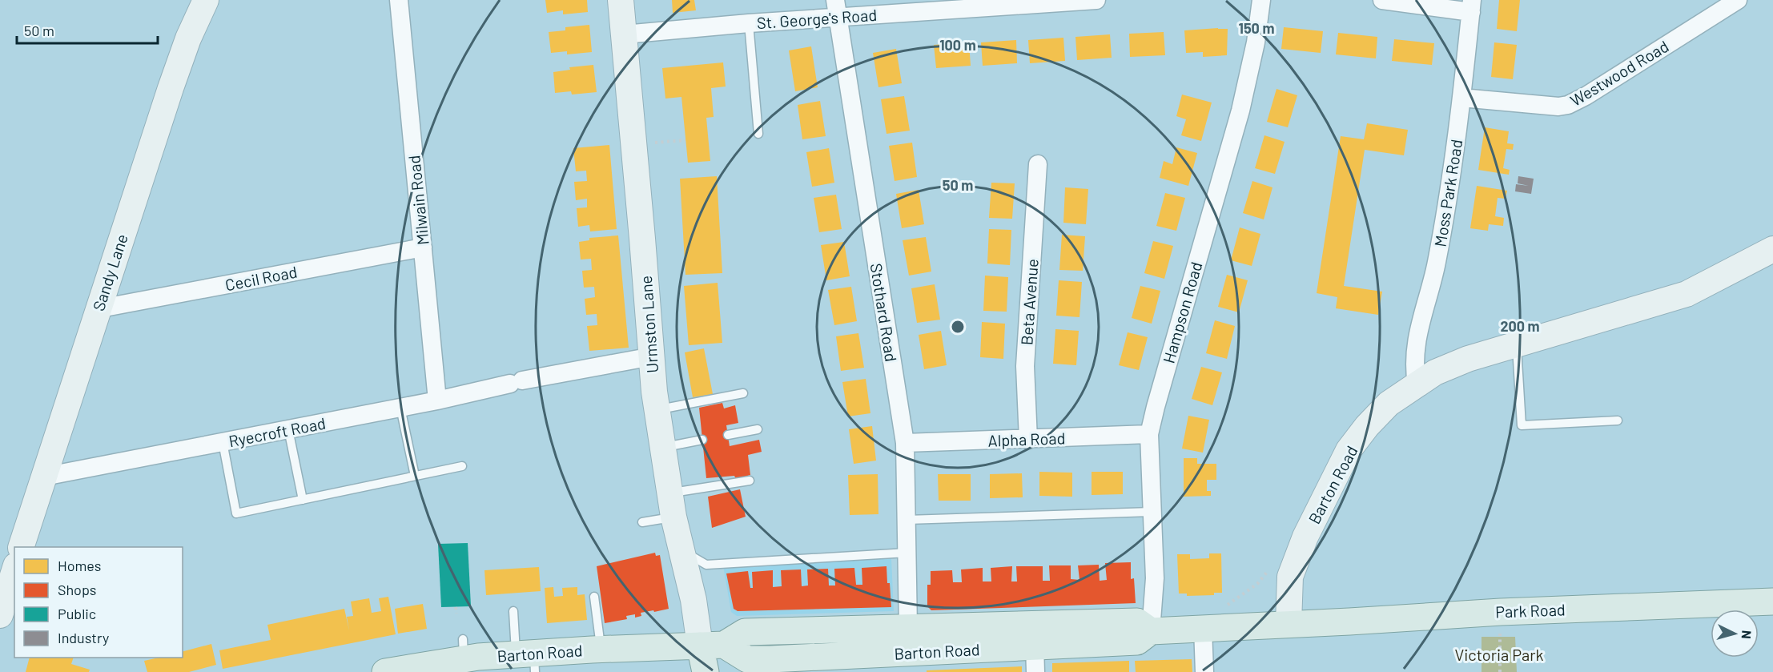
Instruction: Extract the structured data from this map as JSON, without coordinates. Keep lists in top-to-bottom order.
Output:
{
  "streets": {
    "main road": ["Barton Road", "Park Road"],
    "street": [
      "St. George's Road",
      "Westwood Road",
      "Moss Park Road",
      "Milwain Road",
      "Sandy Lane",
      "Cecil Road",
      "Beta Avenue",
      "Stothard Road",
      "Hampson Road",
      "Urmston Lane",
      "Ryecroft Road",
      "Alpha Road"
    ]
  },
  "crossings": [
    ["St. George's Road", "Stothard Road"],
    ["St. George's Road", "Urmston Lane"],
    ["Westwood Road", "Moss Park Road"],
    ["Moss Park Road", "Barton Road"],
    ["Milwain Road", "Cecil Road"],
    ["Milwain Road", "Ryecroft Road"],
    ["Sandy Lane", "Cecil Road"],
    ["Sandy Lane", "Ryecroft Road"],
    ["Beta Avenue", "Alpha Road"],
    ["Stothard Road", "Alpha Road"],
    ["Stothard Road", "Barton Road"],
    ["Hampson Road", "Alpha Road"],
    ["Hampson Road", "Barton Road"],
    ["Urmston Lane", "Ryecroft Road"],
    ["Urmston Lane", "Barton Road"],
    ["Barton Road", "Park Road"]
  ],
  "parks": ["Victoria Park"],
  "legend": [
    "Homes",
    "Shops",
    "Public",
    "Industry"
  ],
  "scale_bar": "50 m",
  "north": "right",
  "rings": [
    "150 m",
    "100 m",
    "50 m",
    "200 m"
  ]
}
